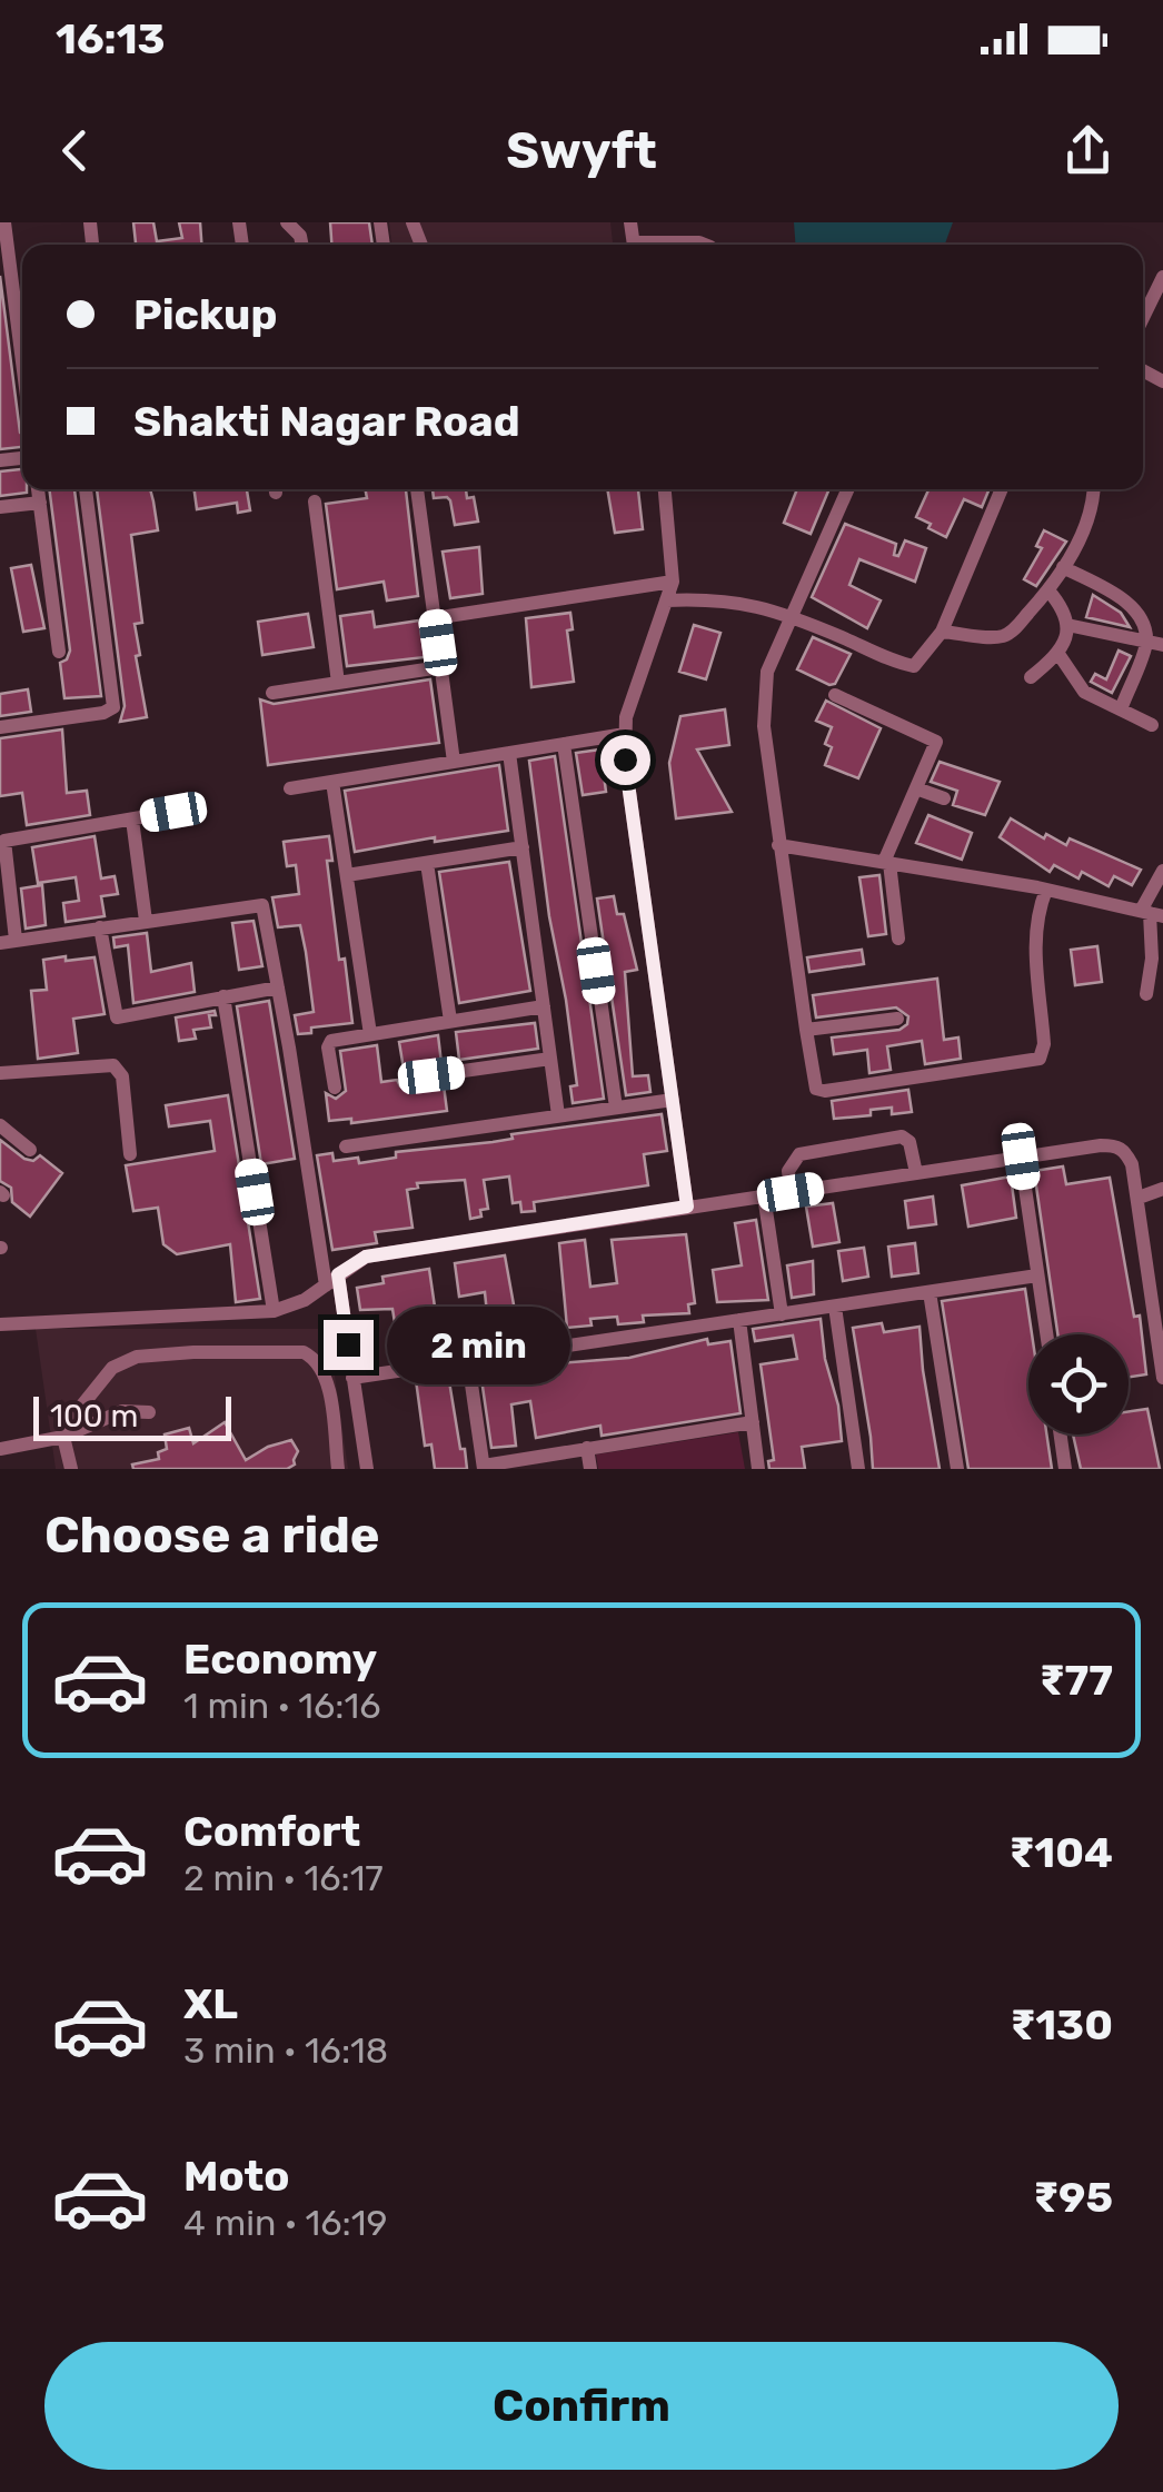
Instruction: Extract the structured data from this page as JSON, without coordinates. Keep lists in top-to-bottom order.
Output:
{
  "scale_bar": "100 m",
  "page": {
    "status": "16:13",
    "header": "Swyft",
    "banner": ["Pickup", "Shakti Nagar Road"],
    "bubble": "2 min",
    "scale": "100 m",
    "heading": "Choose a ride",
    "list": [
      {
        "name": "Economy",
        "note": "1 min · 16:16",
        "value": "₹77"
      },
      {
        "name": "Comfort",
        "note": "2 min · 16:17",
        "value": "₹104"
      },
      {
        "name": "XL",
        "note": "3 min · 16:18",
        "value": "₹130"
      },
      {
        "name": "Moto",
        "note": "4 min · 16:19",
        "value": "₹95"
      }
    ],
    "buttons": "Confirm"
  }
}
